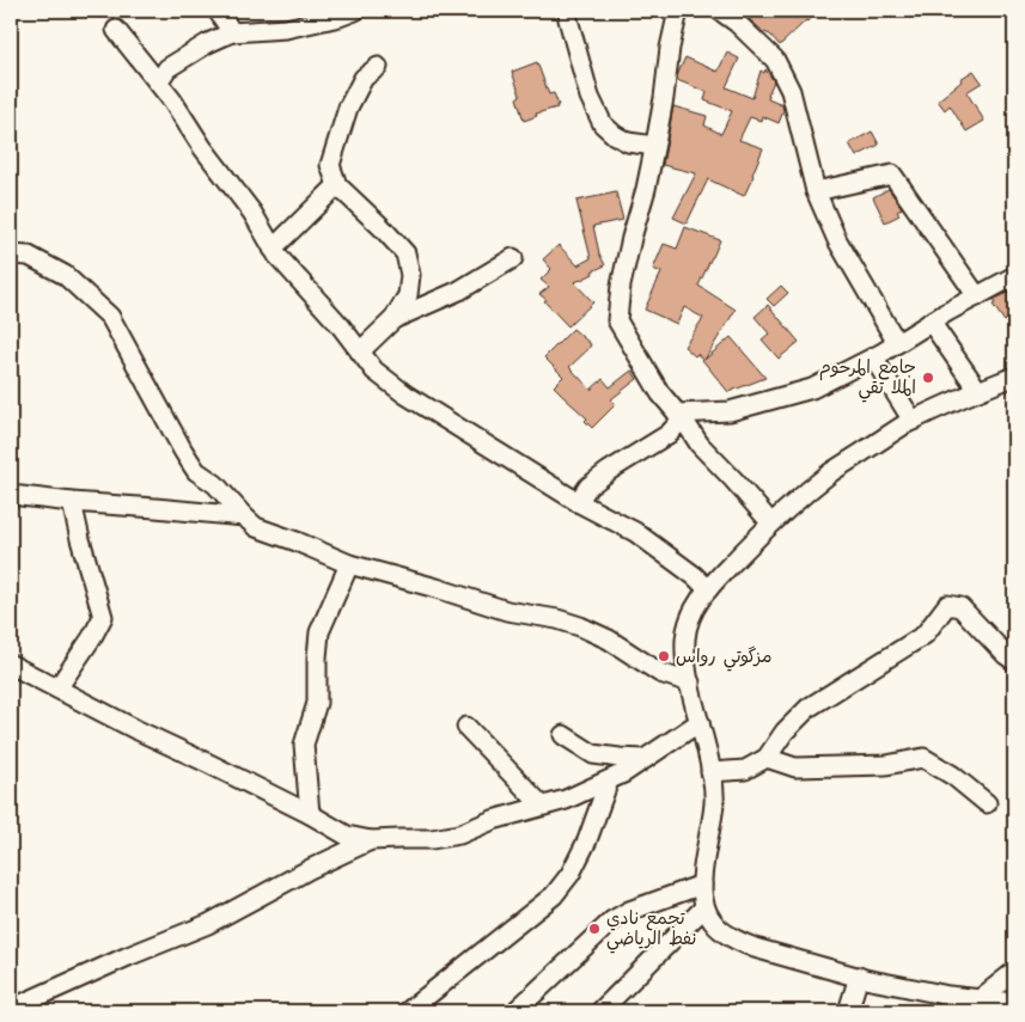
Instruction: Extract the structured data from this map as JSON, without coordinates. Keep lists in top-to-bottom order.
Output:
{
  "places": ["جامع المرحوم الملا تقي", "مزگوتي رواس", "تجمع نادي نفط الرياضي"]
}
